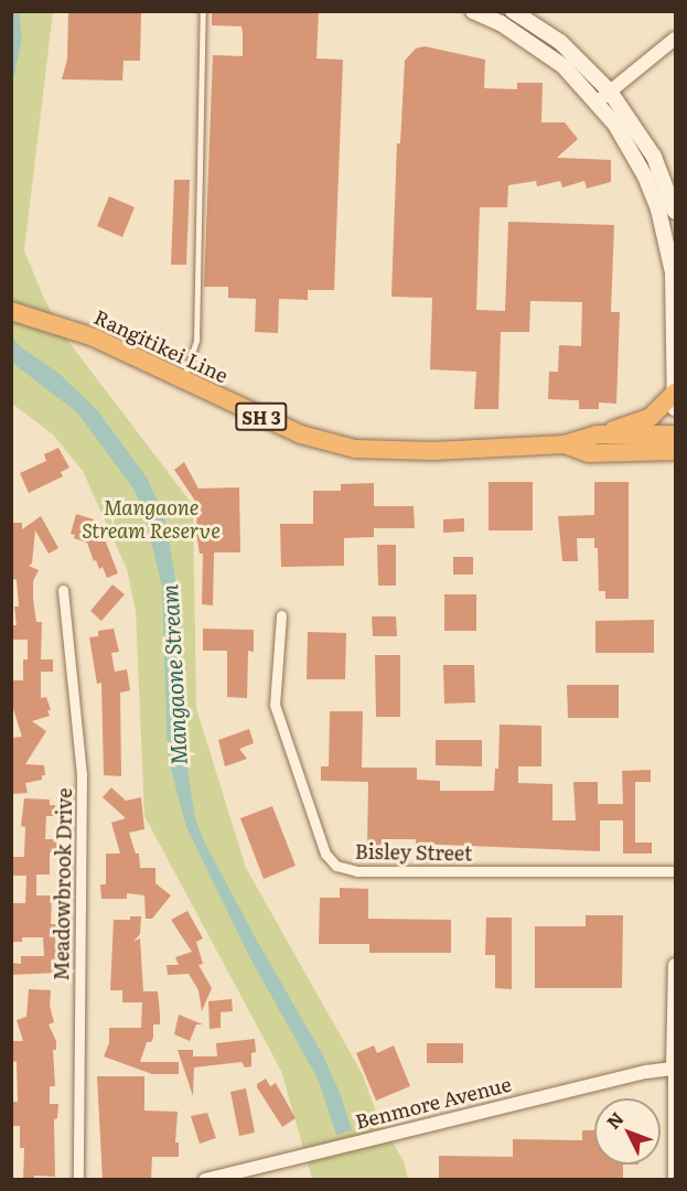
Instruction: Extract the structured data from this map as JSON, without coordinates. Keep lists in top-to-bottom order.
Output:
{
  "streets": {
    "highway": ["Rangitikei Line", "SH 3"],
    "street": ["Bisley Street", "Meadowbrook Drive", "Benmore Avenue"]
  },
  "water": ["Mangaone Stream"],
  "parks": ["Mangaone Stream Reserve"],
  "north": "top left"
}
